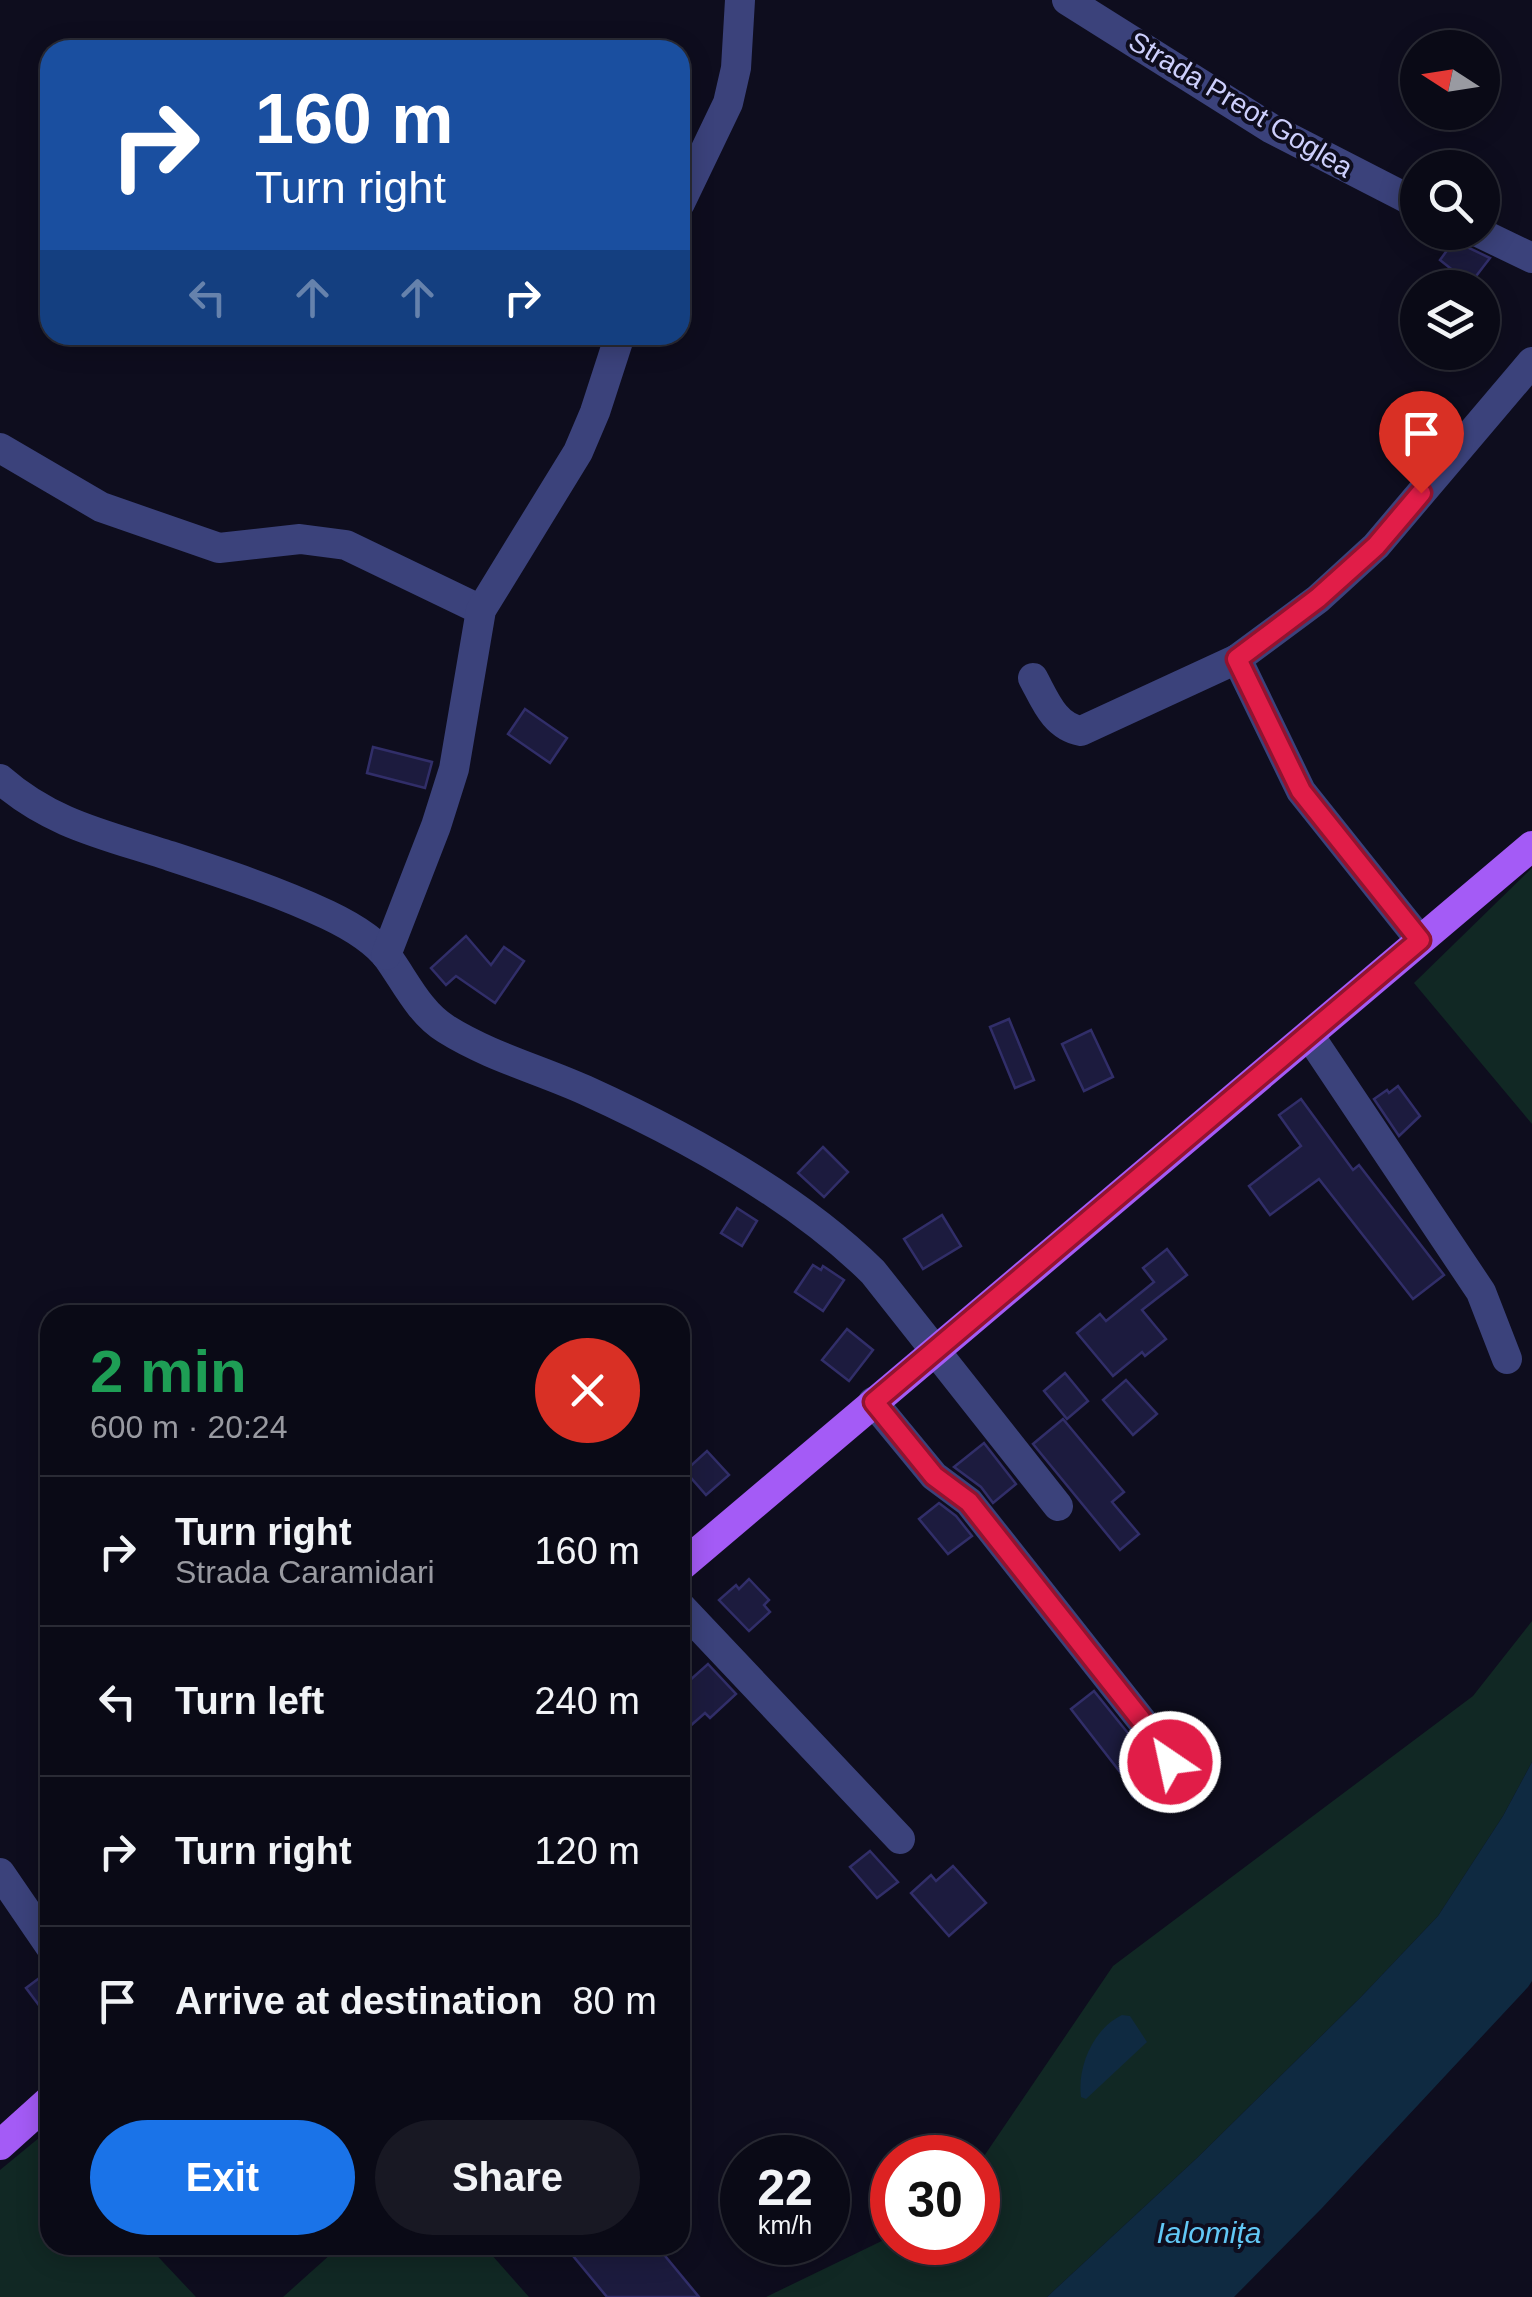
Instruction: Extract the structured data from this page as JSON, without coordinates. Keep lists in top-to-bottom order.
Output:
{
  "streets": {
    "street": ["Strada Preot Goglea"]
  },
  "water": ["Ialomița"],
  "north": "left",
  "page": {
    "turn": ["160 m", "Turn right"],
    "heading": ["2 min", "600 m · 20:24"],
    "list": [
      {
        "name": "Turn right",
        "note": "Strada Caramidari",
        "value": "160 m"
      },
      {
        "name": "Turn left",
        "value": "240 m"
      },
      {
        "name": "Turn right",
        "value": "120 m"
      },
      {
        "name": "Arrive at destination",
        "value": "80 m"
      }
    ],
    "buttons": ["Exit", "Share"],
    "speed": "22 km/h",
    "limit": "30"
  }
}
